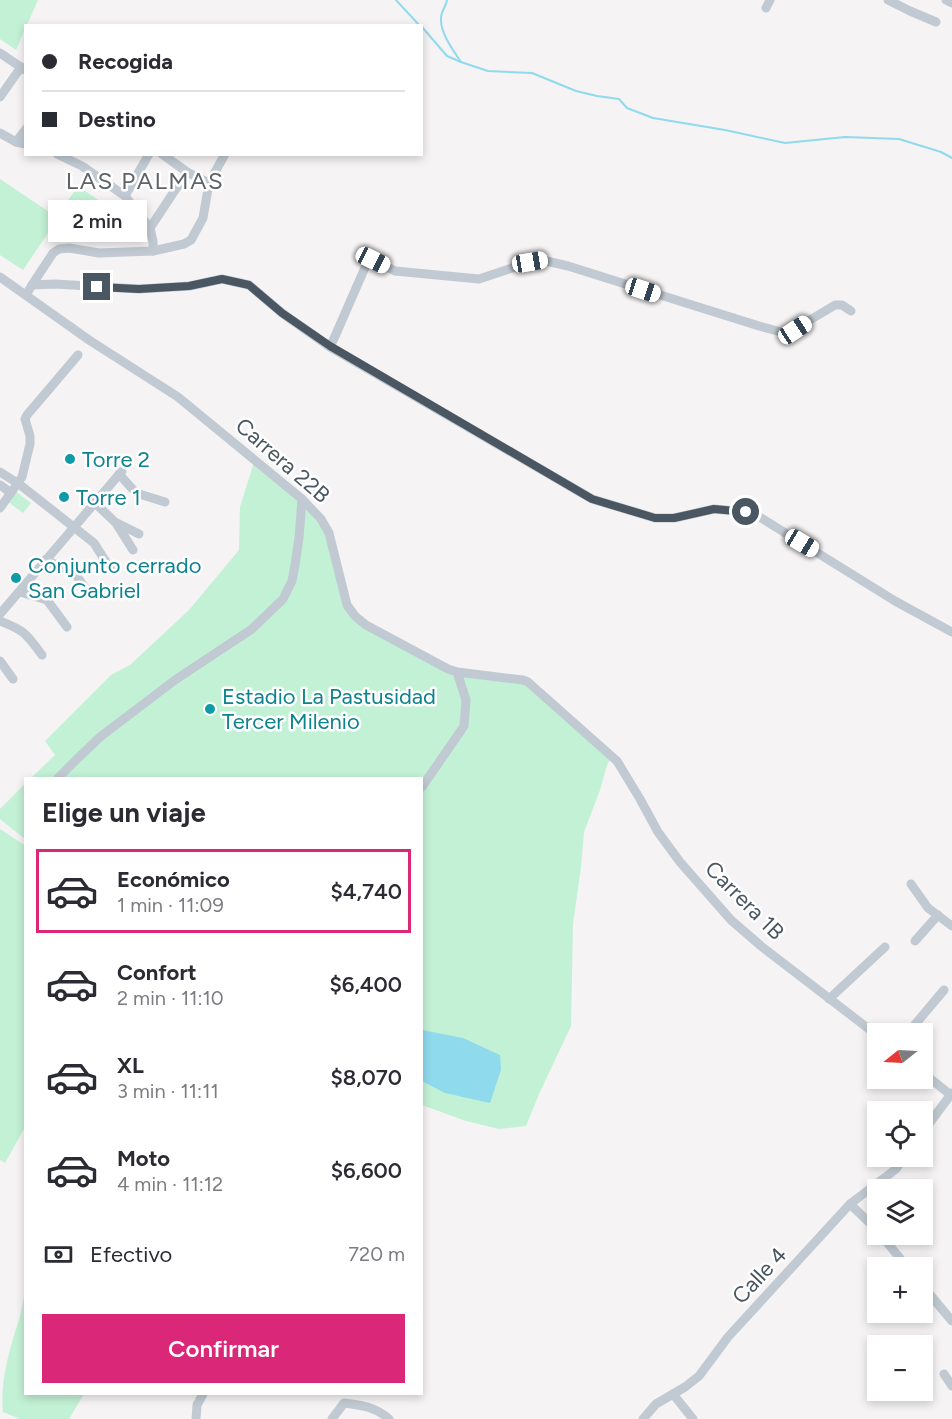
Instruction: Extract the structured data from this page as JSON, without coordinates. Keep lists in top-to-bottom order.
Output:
{
  "streets": {
    "street": ["Carrera 22B", "Carrera 1B", "Calle 4"]
  },
  "crossings": [
    ["Carrera 22B", "Carrera 1B"]
  ],
  "districts": ["LAS PALMAS"],
  "places": [
    "Torre 2",
    "Torre 1",
    "Conjunto cerrado San Gabriel",
    "Estadio La Pastusidad Tercer Milenio"
  ],
  "north": "left",
  "page": {
    "banner": ["Recogida", "Destino"],
    "bubble": "2 min",
    "heading": "Elige un viaje",
    "list": [
      {
        "name": "Económico",
        "note": "1 min · 11:09",
        "value": "$4,740"
      },
      {
        "name": "Confort",
        "note": "2 min · 11:10",
        "value": "$6,400"
      },
      {
        "name": "XL",
        "note": "3 min · 11:11",
        "value": "$8,070"
      },
      {
        "name": "Moto",
        "note": "4 min · 11:12",
        "value": "$6,600"
      }
    ],
    "map_buttons": ["+", "−"],
    "pay": ["Efectivo", "720 m"],
    "buttons": "Confirmar"
  }
}
